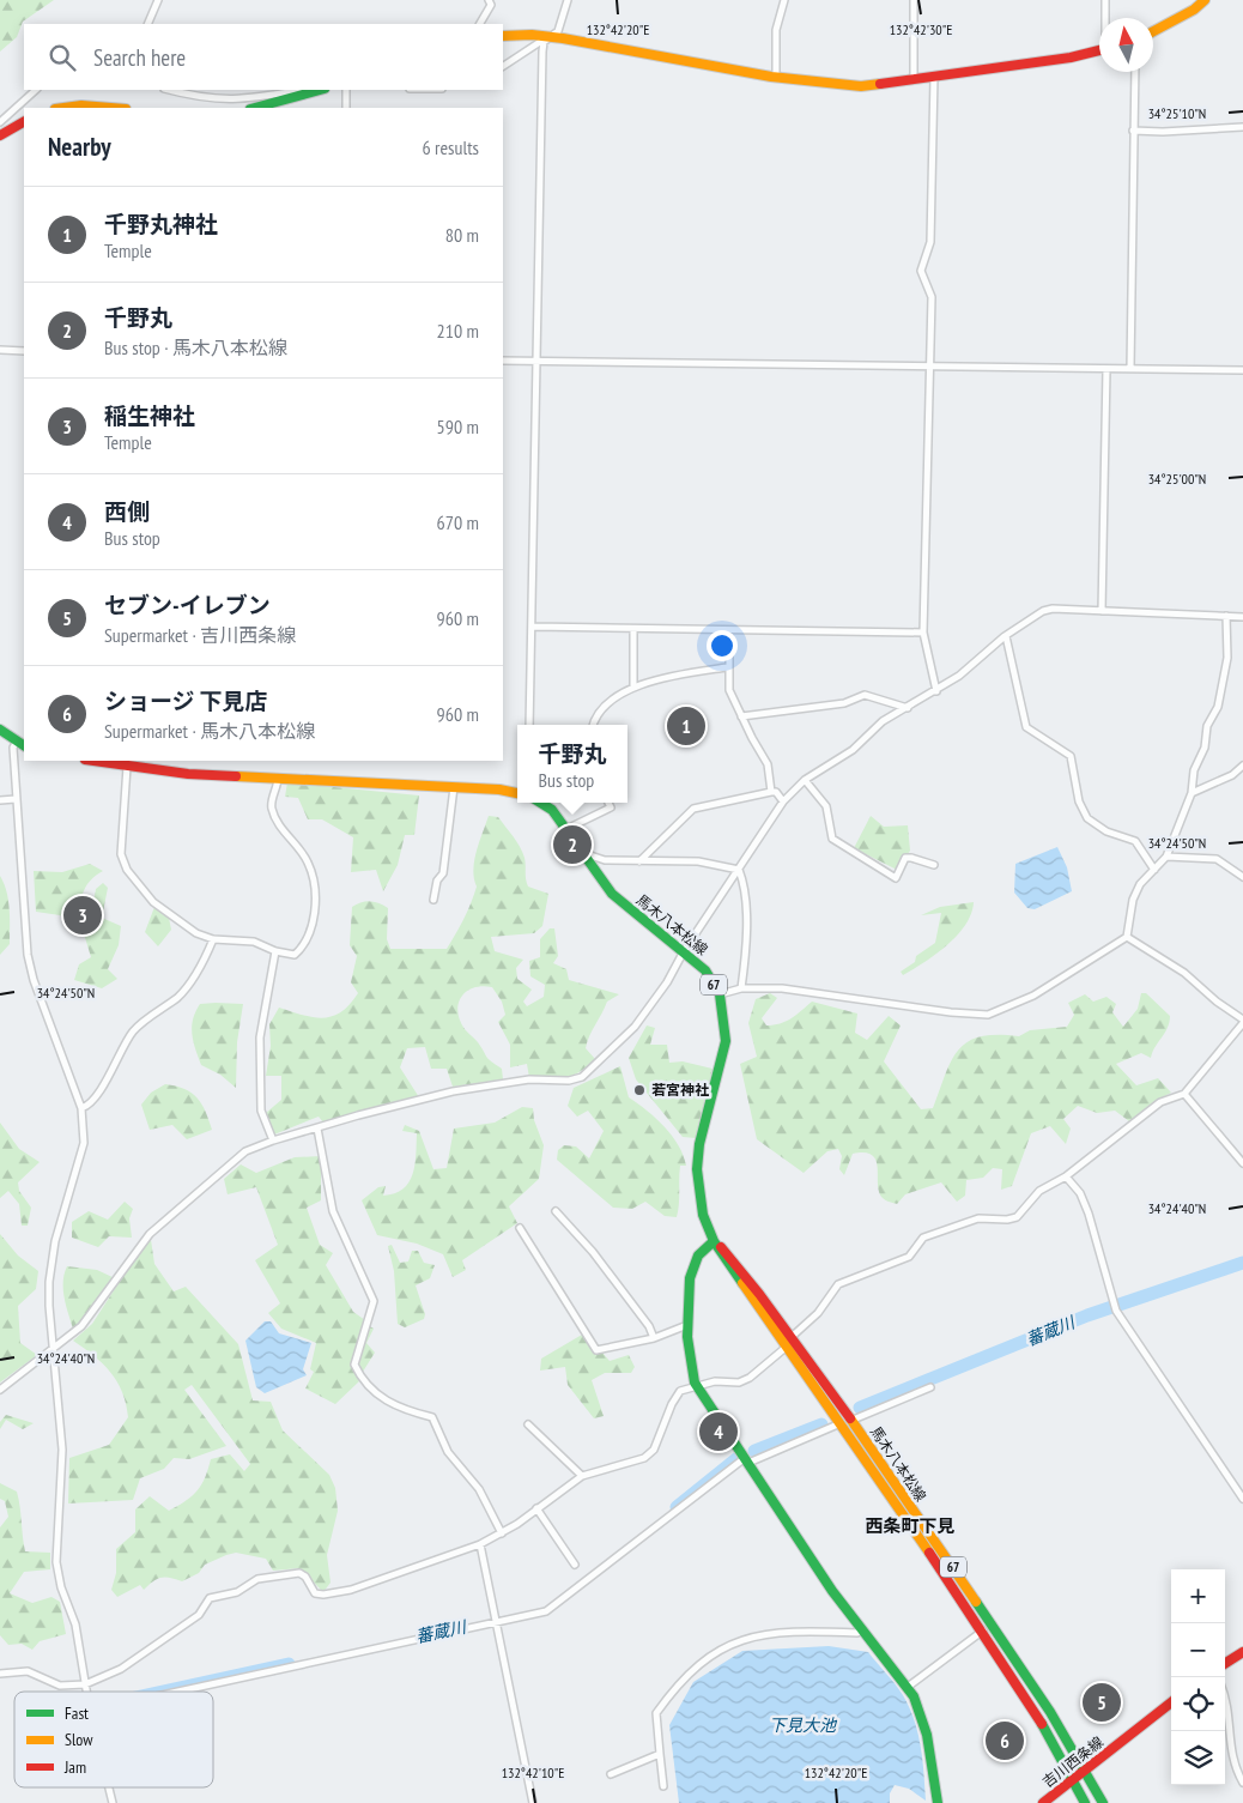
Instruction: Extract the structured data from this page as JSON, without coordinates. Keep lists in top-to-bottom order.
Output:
{
  "streets": {
    "main road": ["馬木八本松線", "67", "吉川西条線"]
  },
  "crossings": [
    ["馬木八本松線", "吉川西条線"]
  ],
  "districts": ["西条町下見"],
  "water": ["蕃蔵川", "下見大池"],
  "places": ["若宮神社"],
  "legend": ["Fast", "Slow", "Jam"],
  "north": "top",
  "page": {
    "search": "Search here",
    "heading": ["Nearby", "6 results"],
    "list": [
      {
        "mark": "1",
        "name": "千野丸神社",
        "note": "Temple",
        "value": "80 m"
      },
      {
        "mark": "2",
        "name": "千野丸",
        "note": "Bus stop · 馬木八本松線",
        "value": "210 m"
      },
      {
        "mark": "3",
        "name": "稲生神社",
        "note": "Temple",
        "value": "590 m"
      },
      {
        "mark": "4",
        "name": "西側",
        "note": "Bus stop",
        "value": "670 m"
      },
      {
        "mark": "5",
        "name": "セブン-イレブン",
        "note": "Supermarket · 吉川西条線",
        "value": "960 m"
      },
      {
        "mark": "6",
        "name": "ショージ 下見店",
        "note": "Supermarket · 馬木八本松線",
        "value": "960 m"
      }
    ],
    "pins": [
      "1",
      "2",
      "3",
      "4",
      "5",
      "6"
    ],
    "popup": ["千野丸", "Bus stop"],
    "map_buttons": ["+", "−"]
  },
  "coordinates": [
    "132°42'20\"E",
    "132°42'30\"E",
    "34°25'10\"N",
    "34°25'00\"N",
    "34°24'50\"N",
    "34°24'40\"N",
    "132°42'10\"E"
  ]
}
